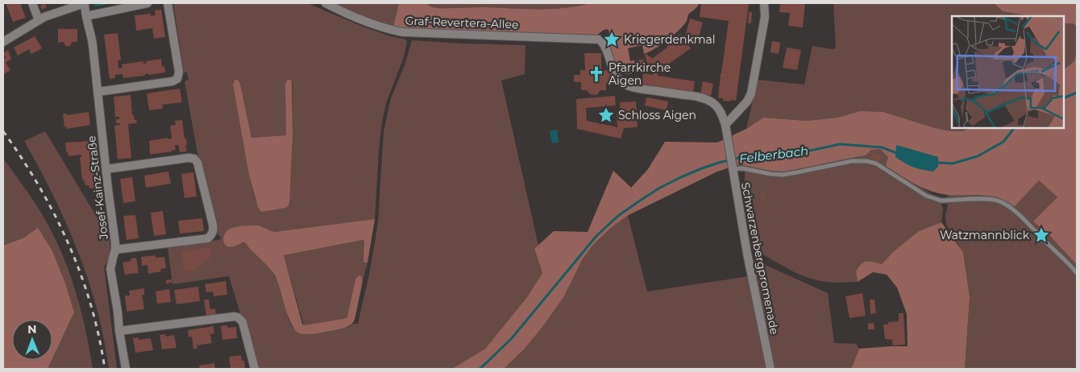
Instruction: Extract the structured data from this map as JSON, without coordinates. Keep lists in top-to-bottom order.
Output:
{
  "streets": {
    "street": ["Graf-Revertera-Allee", "Josef-Kainz-Straße", "Schwarzenbergpromenade"]
  },
  "crossings": [
    ["Graf-Revertera-Allee", "Schwarzenbergpromenade"]
  ],
  "water": ["Felberbach"],
  "places": {
    "place": ["Kriegerdenkmal", "Schloss Aigen", "Watzmannblick"],
    "church": ["Pfarrkirche Aigen"]
  },
  "north": "top"
}
